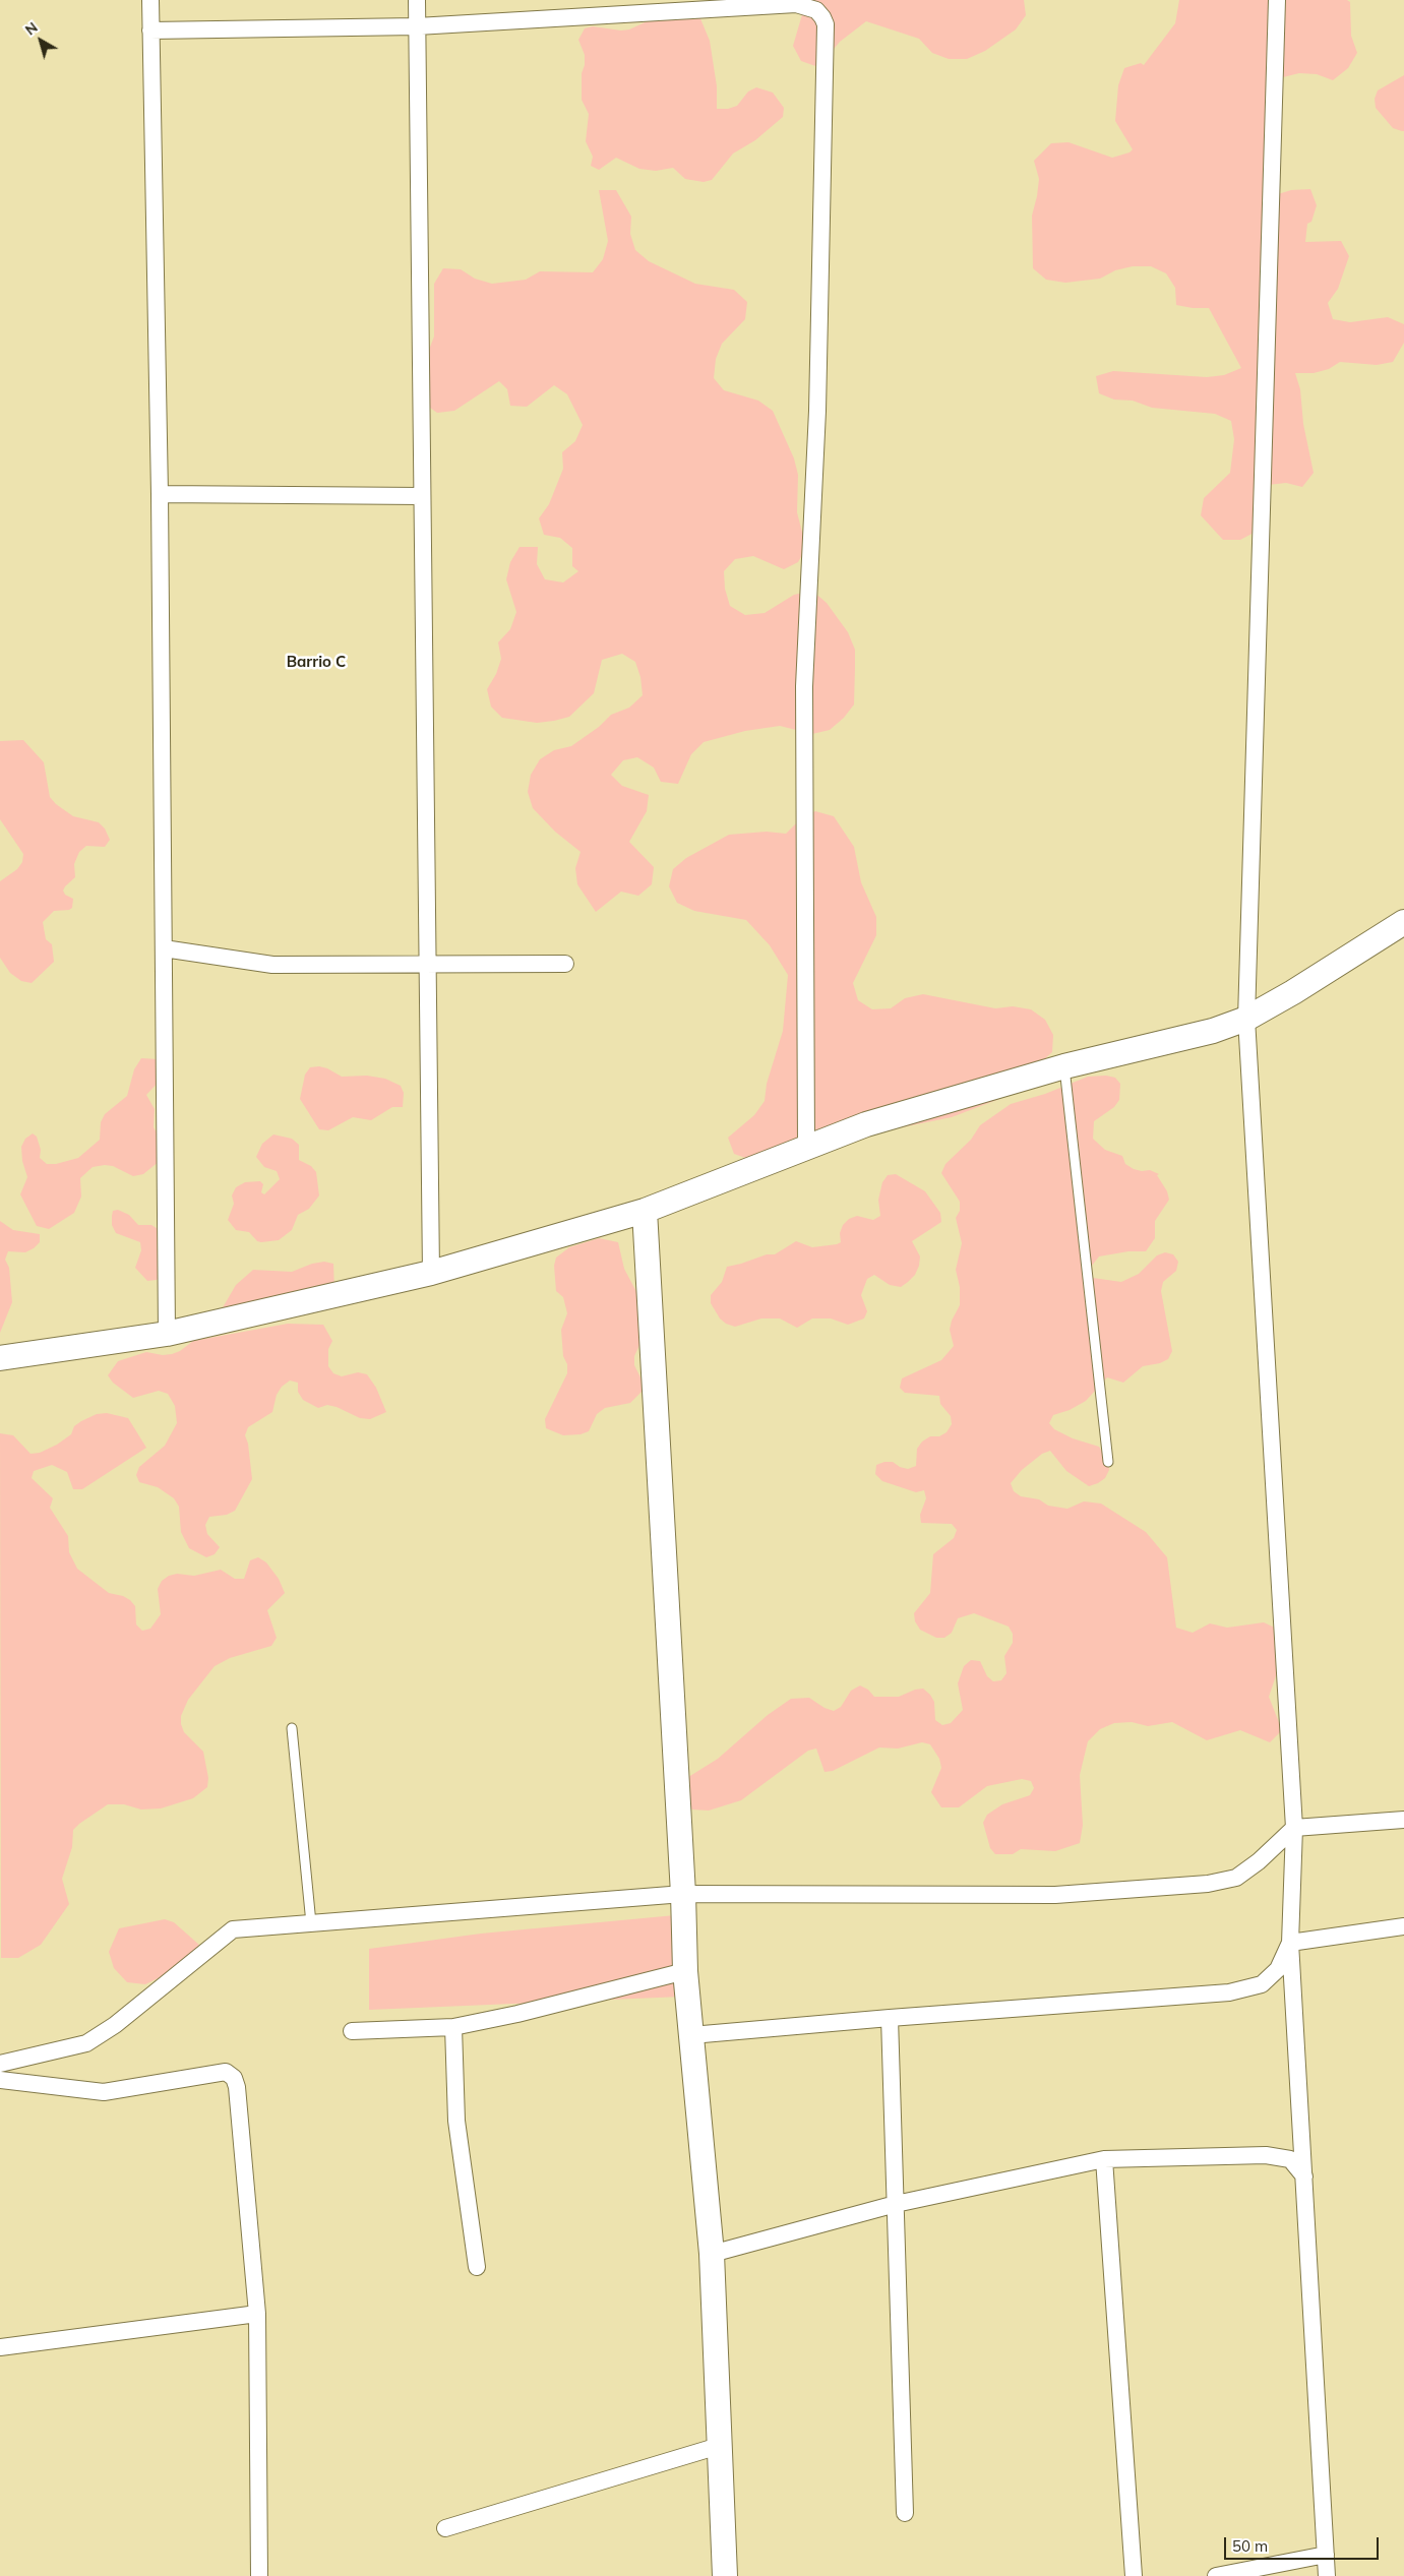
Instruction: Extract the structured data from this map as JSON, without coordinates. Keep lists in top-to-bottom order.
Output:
{
  "districts": ["Barrio C"],
  "scale_bar": "50 m",
  "north": "top left"
}
